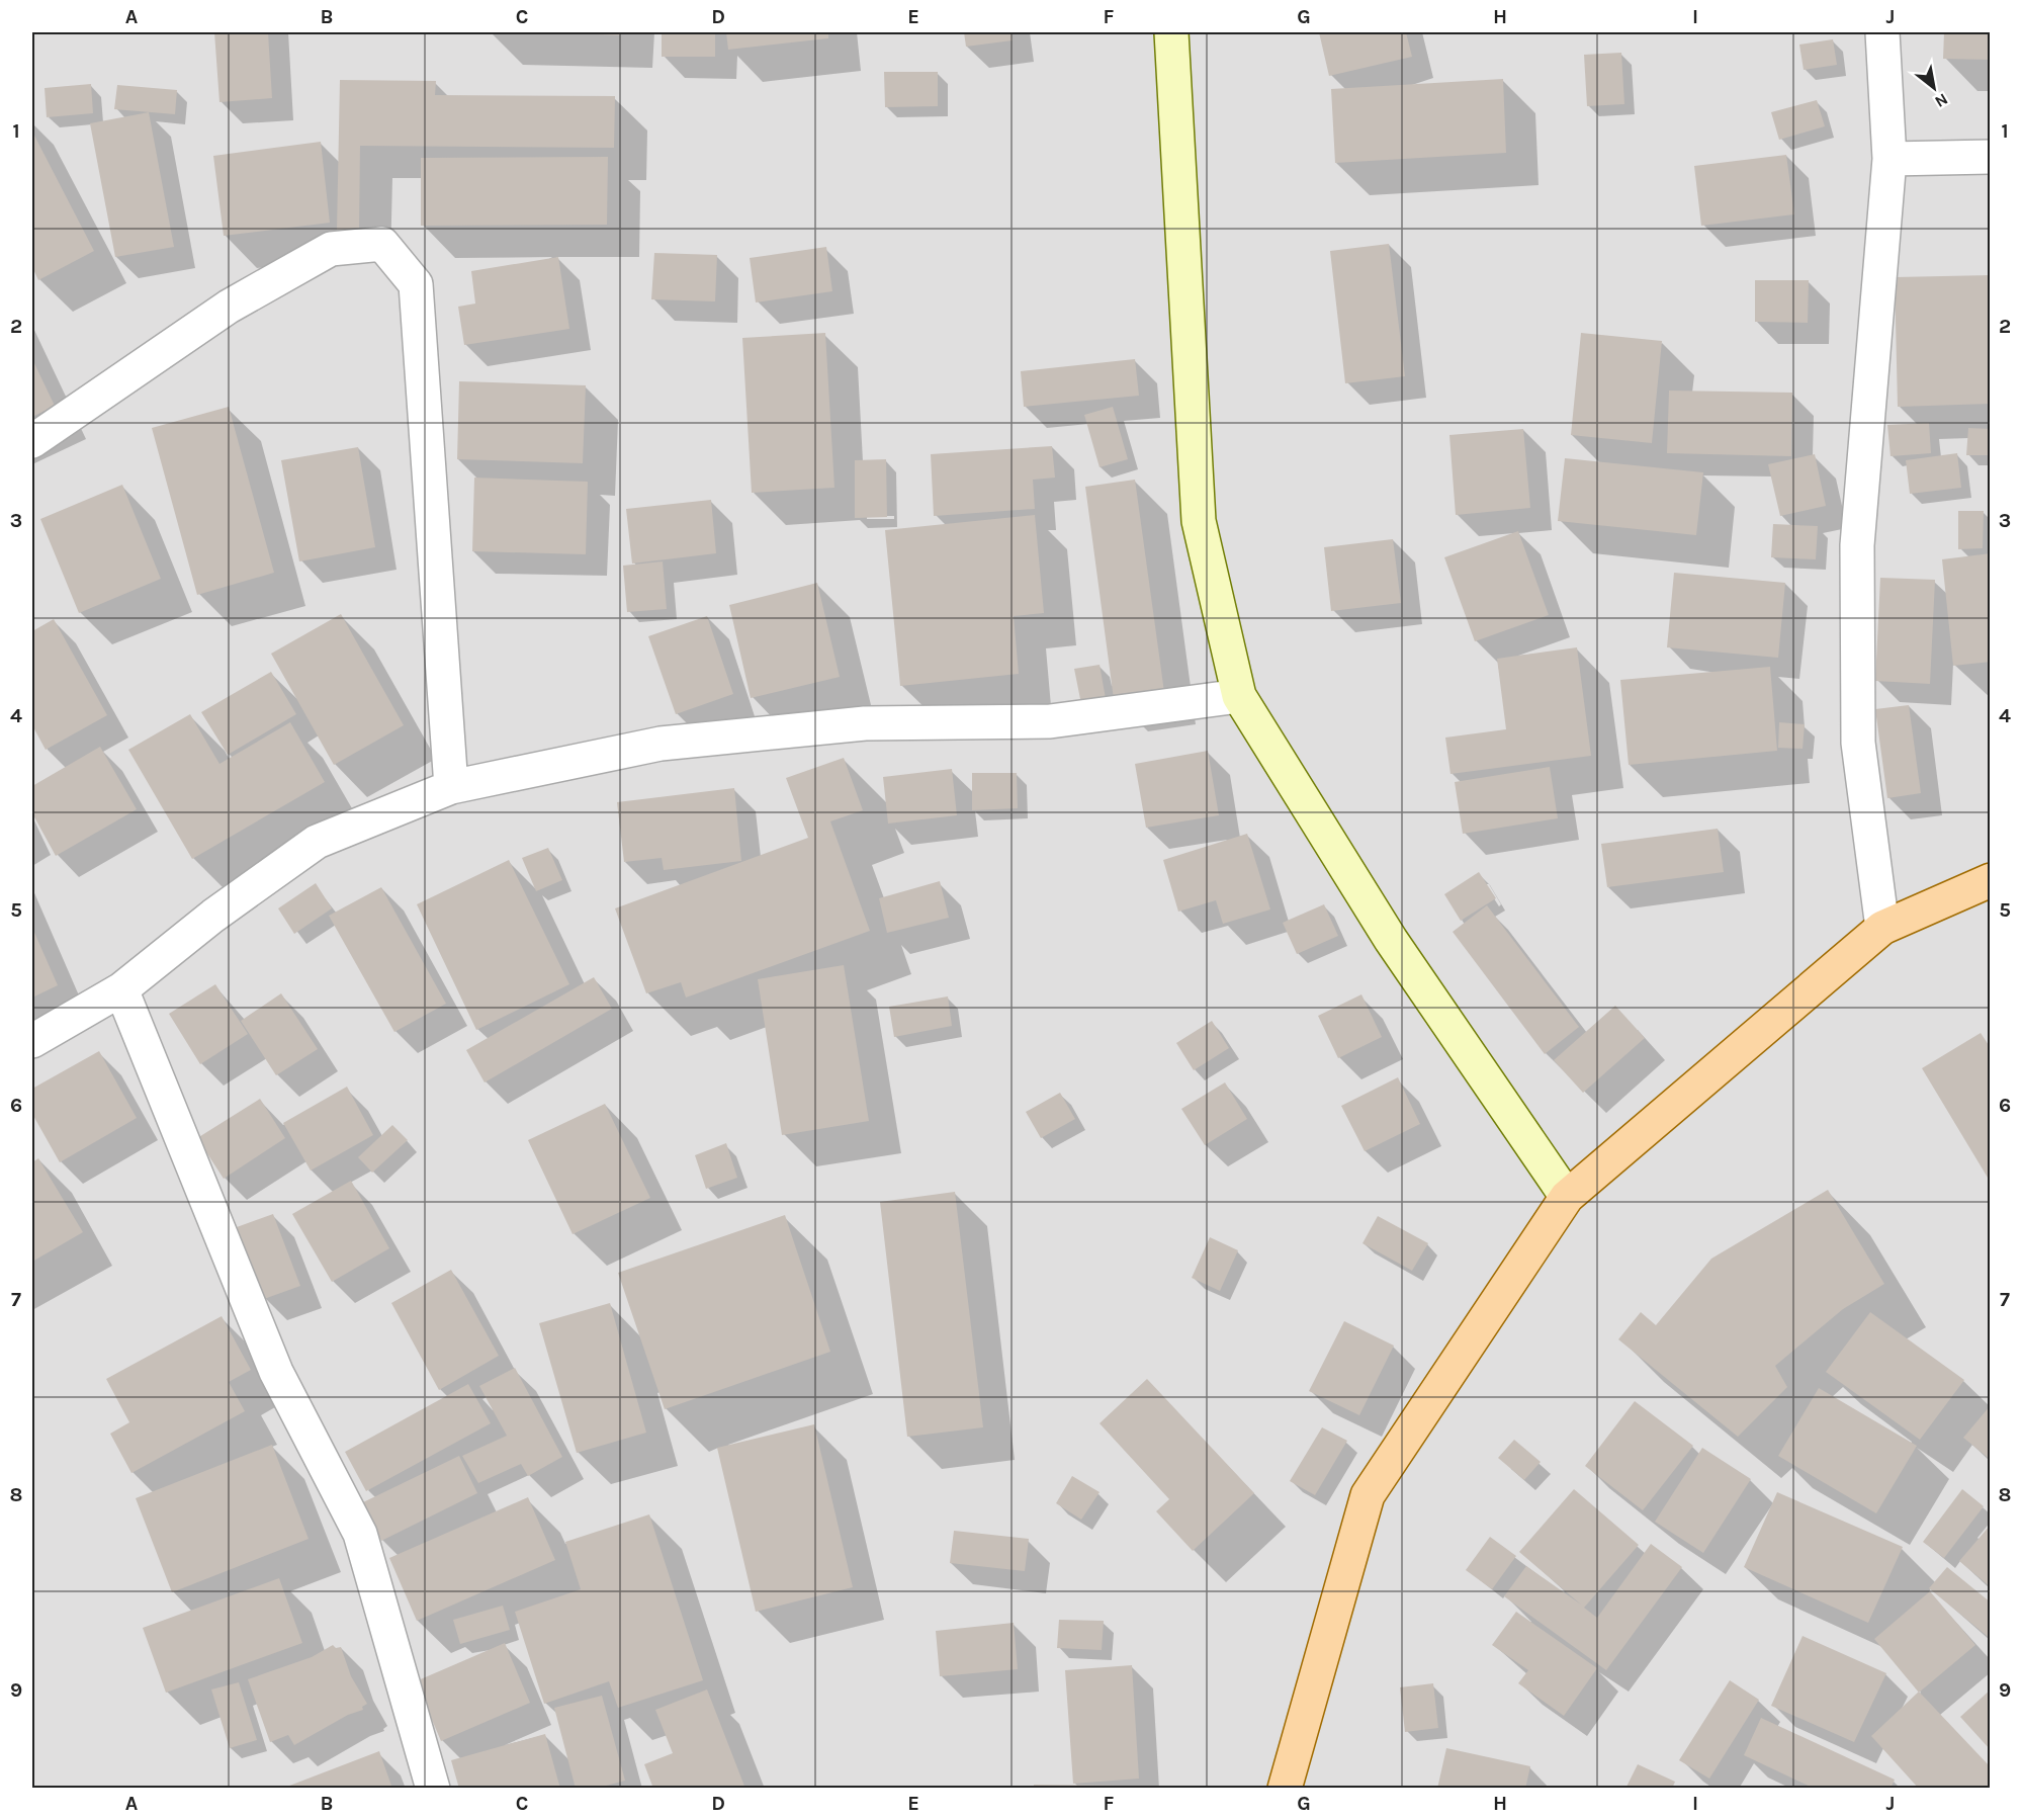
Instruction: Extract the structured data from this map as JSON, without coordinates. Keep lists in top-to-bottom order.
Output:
{
  "north": "bottom right",
  "grid": {
    "columns": [
      "A",
      "B",
      "C",
      "D",
      "E",
      "F",
      "G",
      "H",
      "I",
      "J"
    ],
    "rows": [
      "1",
      "2",
      "3",
      "4",
      "5",
      "6",
      "7",
      "8",
      "9"
    ]
  }
}
